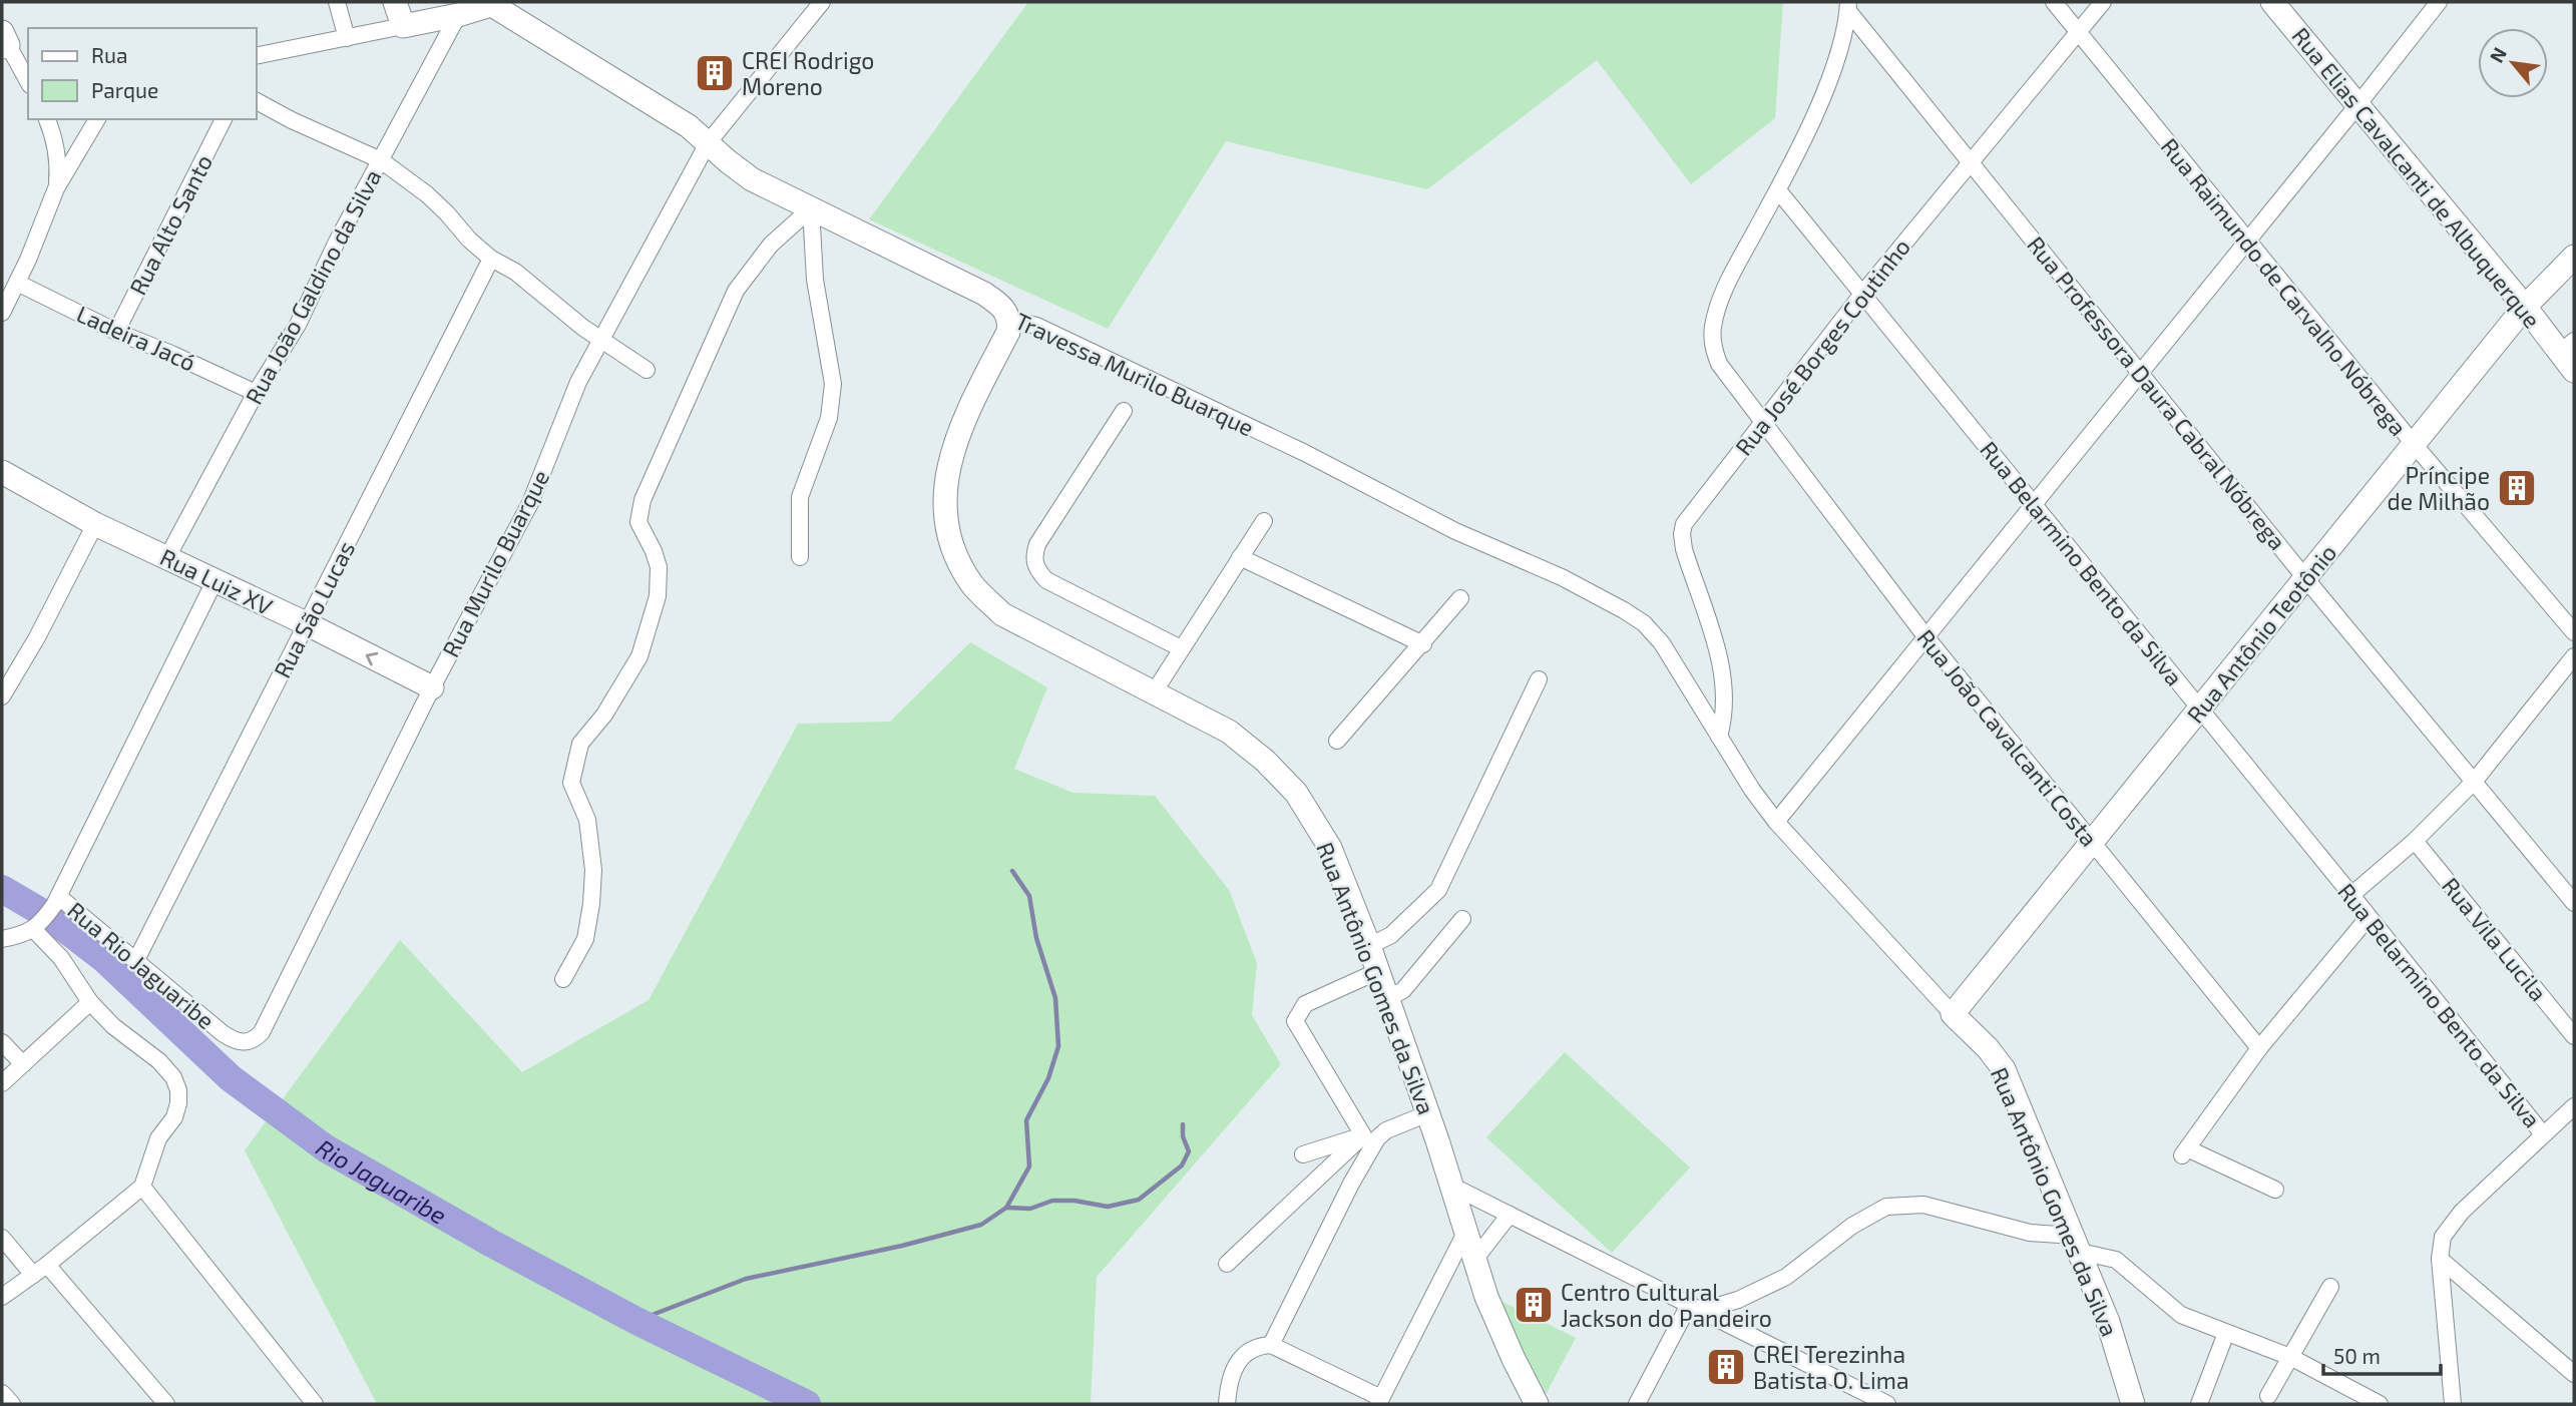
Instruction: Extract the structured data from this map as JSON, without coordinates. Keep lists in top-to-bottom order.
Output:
{
  "streets": {
    "street": [
      "Rua Elias Cavalcanti de Albuquerque",
      "Rua Alto Santo",
      "Rua João Galdino da Silva",
      "Rua Raimundo de Carvalho Nóbrega",
      "Ladeira Jacó",
      "Rua José Borges Coutinho",
      "Travessa Murilo Buarque",
      "Rua Professora Daura Cabral Nóbrega",
      "Rua Murilo Buarque",
      "Rua Belarmino Bento da Silva",
      "Rua Luiz XV",
      "Rua São Lucas",
      "Rua Antônio Teotônio",
      "Rua João Cavalcanti Costa",
      "Rua Vila Lucila",
      "Rua Rio Jaguaribe",
      "Rua Antônio Gomes da Silva"
    ]
  },
  "crossings": [
    ["Rua Elias Cavalcanti de Albuquerque", "Rua Antônio Teotônio"],
    ["Rua Alto Santo", "Ladeira Jacó"],
    ["Rua João Galdino da Silva", "Ladeira Jacó"],
    ["Rua João Galdino da Silva", "Rua Luiz XV"],
    ["Rua Raimundo de Carvalho Nóbrega", "Rua José Borges Coutinho"],
    ["Rua Raimundo de Carvalho Nóbrega", "Rua Antônio Teotônio"],
    ["Rua José Borges Coutinho", "Travessa Murilo Buarque"],
    ["Rua José Borges Coutinho", "Rua Professora Daura Cabral Nóbrega"],
    ["Rua José Borges Coutinho", "Rua Belarmino Bento da Silva"],
    ["Rua José Borges Coutinho", "Rua João Cavalcanti Costa"],
    ["Travessa Murilo Buarque", "Rua Murilo Buarque"],
    ["Travessa Murilo Buarque", "Rua Antônio Teotônio"],
    ["Travessa Murilo Buarque", "Rua Antônio Gomes da Silva"],
    ["Rua Professora Daura Cabral Nóbrega", "Rua Antônio Teotônio"],
    ["Rua Professora Daura Cabral Nóbrega", "Rua João Cavalcanti Costa"],
    ["Rua Murilo Buarque", "Rua Luiz XV"],
    ["Rua Murilo Buarque", "Rua Rio Jaguaribe"],
    ["Rua Belarmino Bento da Silva", "Rua Antônio Teotônio"],
    ["Rua Belarmino Bento da Silva", "Rua João Cavalcanti Costa"],
    ["Rua Luiz XV", "Rua São Lucas"],
    ["Rua São Lucas", "Rua Rio Jaguaribe"],
    ["Rua Antônio Teotônio", "Rua João Cavalcanti Costa"],
    ["Rua Antônio Teotônio", "Rua Antônio Gomes da Silva"]
  ],
  "water": ["Rio Jaguaribe"],
  "places": {
    "building": [
      "CREI Rodrigo Moreno",
      "Príncipe de Milhão",
      "Centro Cultural Jackson do Pandeiro",
      "CREI Terezinha Batista O. Lima"
    ]
  },
  "legend": ["Rua", "Parque"],
  "scale_bar": "50 m",
  "north": "top left"
}
